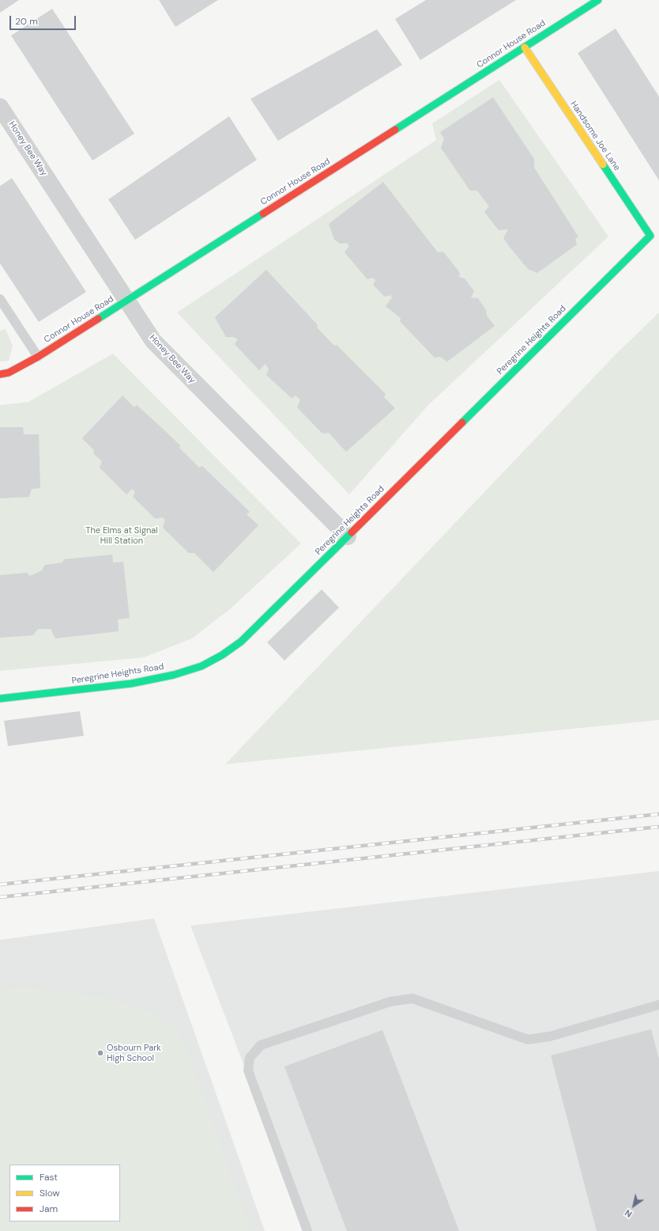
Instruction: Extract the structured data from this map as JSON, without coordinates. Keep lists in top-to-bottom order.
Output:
{
  "streets": {
    "street": [
      "Connor House Road",
      "Handsome Joe Lane",
      "Honey Bee Way",
      "Peregrine Heights Road"
    ]
  },
  "crossings": [
    ["Connor House Road", "Handsome Joe Lane"],
    ["Connor House Road", "Honey Bee Way"],
    ["Handsome Joe Lane", "Peregrine Heights Road"],
    ["Honey Bee Way", "Peregrine Heights Road"]
  ],
  "parks": ["The Elms at Signal Hill Station"],
  "places": ["Osbourn Park High School"],
  "legend": ["Fast", "Slow", "Jam"],
  "scale_bar": "20 m",
  "north": "bottom left"
}
